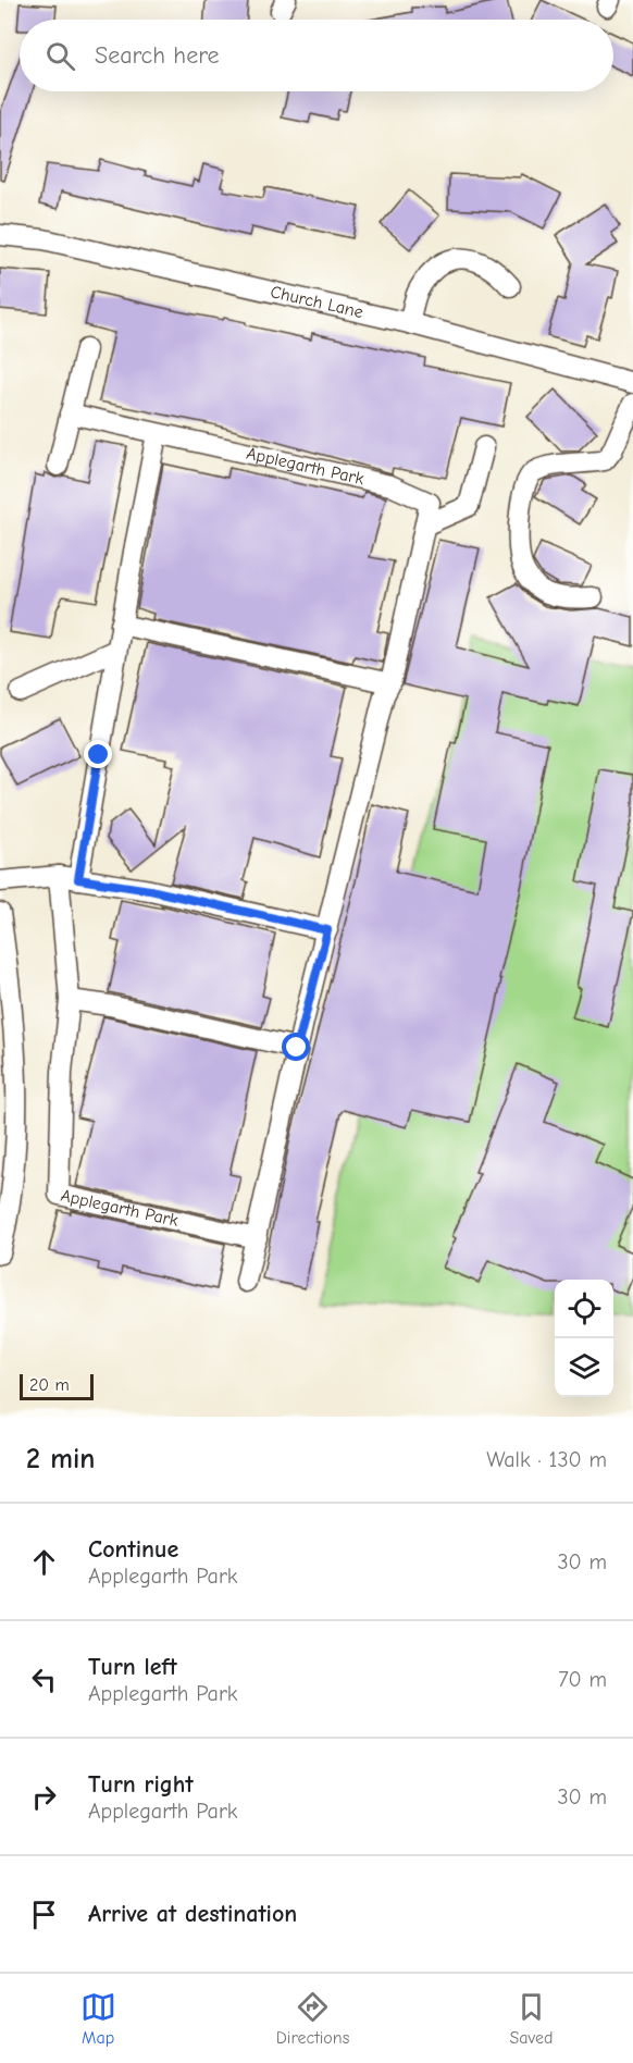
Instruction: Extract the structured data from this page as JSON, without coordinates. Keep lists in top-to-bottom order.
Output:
{
  "streets": {
    "street": ["Church Lane", "Applegarth Park"]
  },
  "scale_bar": "20 m",
  "page": {
    "search": "Search here",
    "scale": "20 m",
    "heading": ["2 min", "Walk · 130 m"],
    "list": [
      ["Continue", "Applegarth Park", "30 m"],
      ["Turn left", "Applegarth Park", "70 m"],
      ["Turn right", "Applegarth Park", "30 m"],
      "Arrive at destination"
    ],
    "nav": ["Map", "Directions", "Saved"]
  }
}
